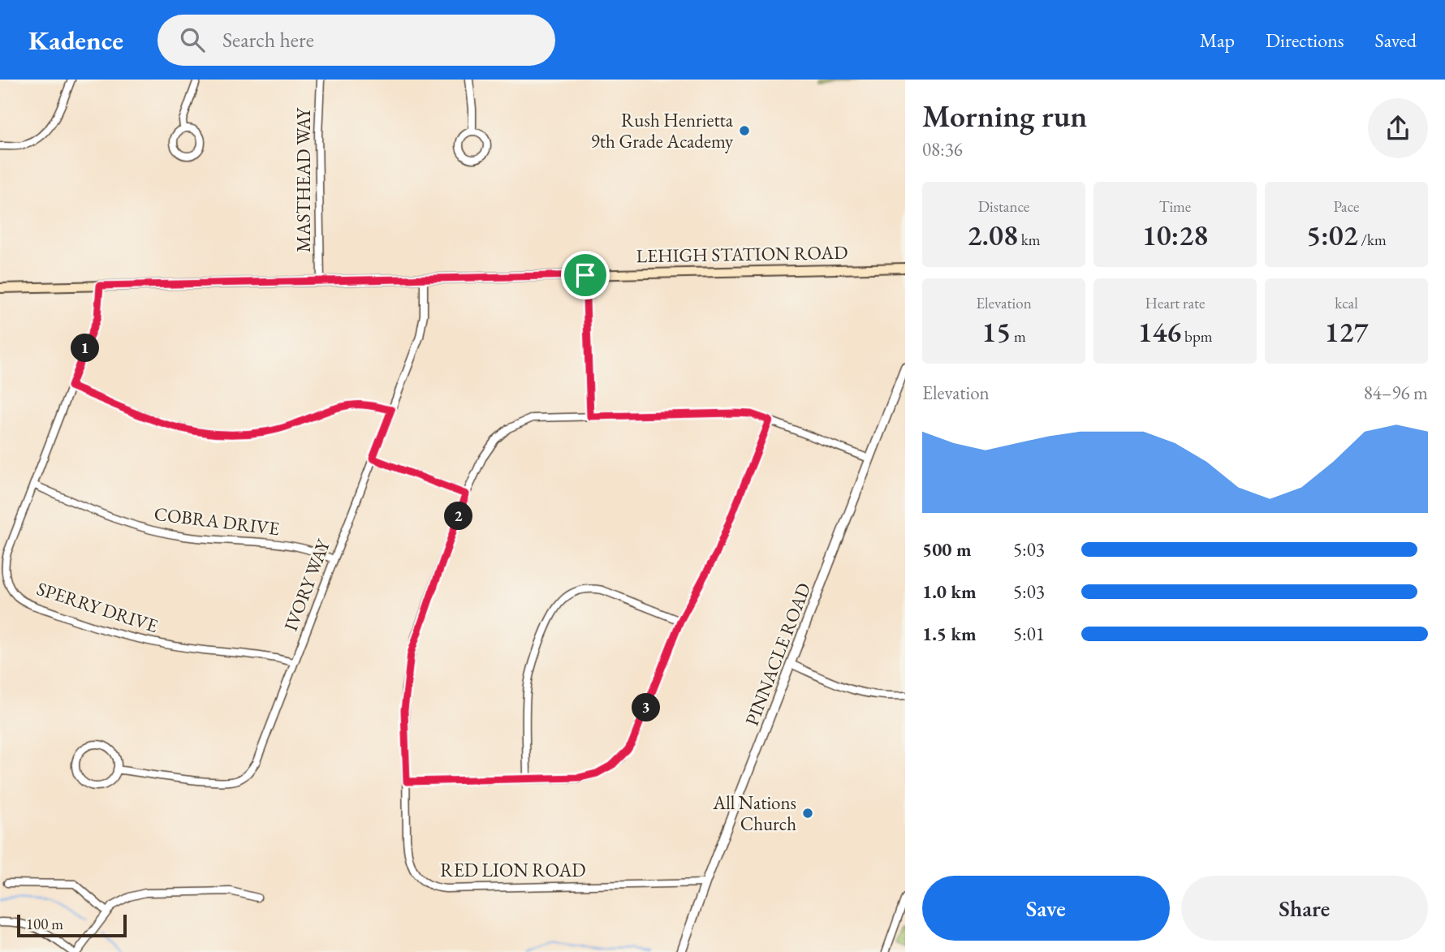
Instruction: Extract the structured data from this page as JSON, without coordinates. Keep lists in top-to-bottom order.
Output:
{
  "streets": {
    "main road": ["LEHIGH STATION ROAD"],
    "street": [
      "MASTHEAD WAY",
      "COBRA DRIVE",
      "IVORY WAY",
      "SPERRY DRIVE",
      "PINNACLE ROAD",
      "RED LION ROAD"
    ]
  },
  "crossings": [
    ["MASTHEAD WAY", "LEHIGH STATION ROAD"],
    ["LEHIGH STATION ROAD", "IVORY WAY"],
    ["LEHIGH STATION ROAD", "SPERRY DRIVE"],
    ["COBRA DRIVE", "IVORY WAY"],
    ["COBRA DRIVE", "SPERRY DRIVE"],
    ["IVORY WAY", "SPERRY DRIVE"],
    ["PINNACLE ROAD", "RED LION ROAD"]
  ],
  "places": ["Rush Henrietta 9th Grade Academy", "All Nations Church"],
  "scale_bar": "100 m",
  "page": {
    "header": "Kadence",
    "search": "Search here",
    "nav": ["Map", "Directions", "Saved"],
    "heading": ["Morning run", "08:36"],
    "stats": [
      ["Distance", "2.08 km"],
      ["Time", "10:28"],
      ["Pace", "5:02 /km"],
      ["Elevation", "15 m"],
      ["Heart rate", "146 bpm"],
      ["kcal", "127"]
    ],
    "pins": ["1", "2", "3"],
    "chart": ["Elevation", "84–96 m"],
    "list": [
      {
        "name": "500 m",
        "note": "5:03"
      },
      {
        "name": "1.0 km",
        "note": "5:03"
      },
      {
        "name": "1.5 km",
        "note": "5:01"
      }
    ],
    "buttons": ["Save", "Share"],
    "scale": "100 m"
  }
}
